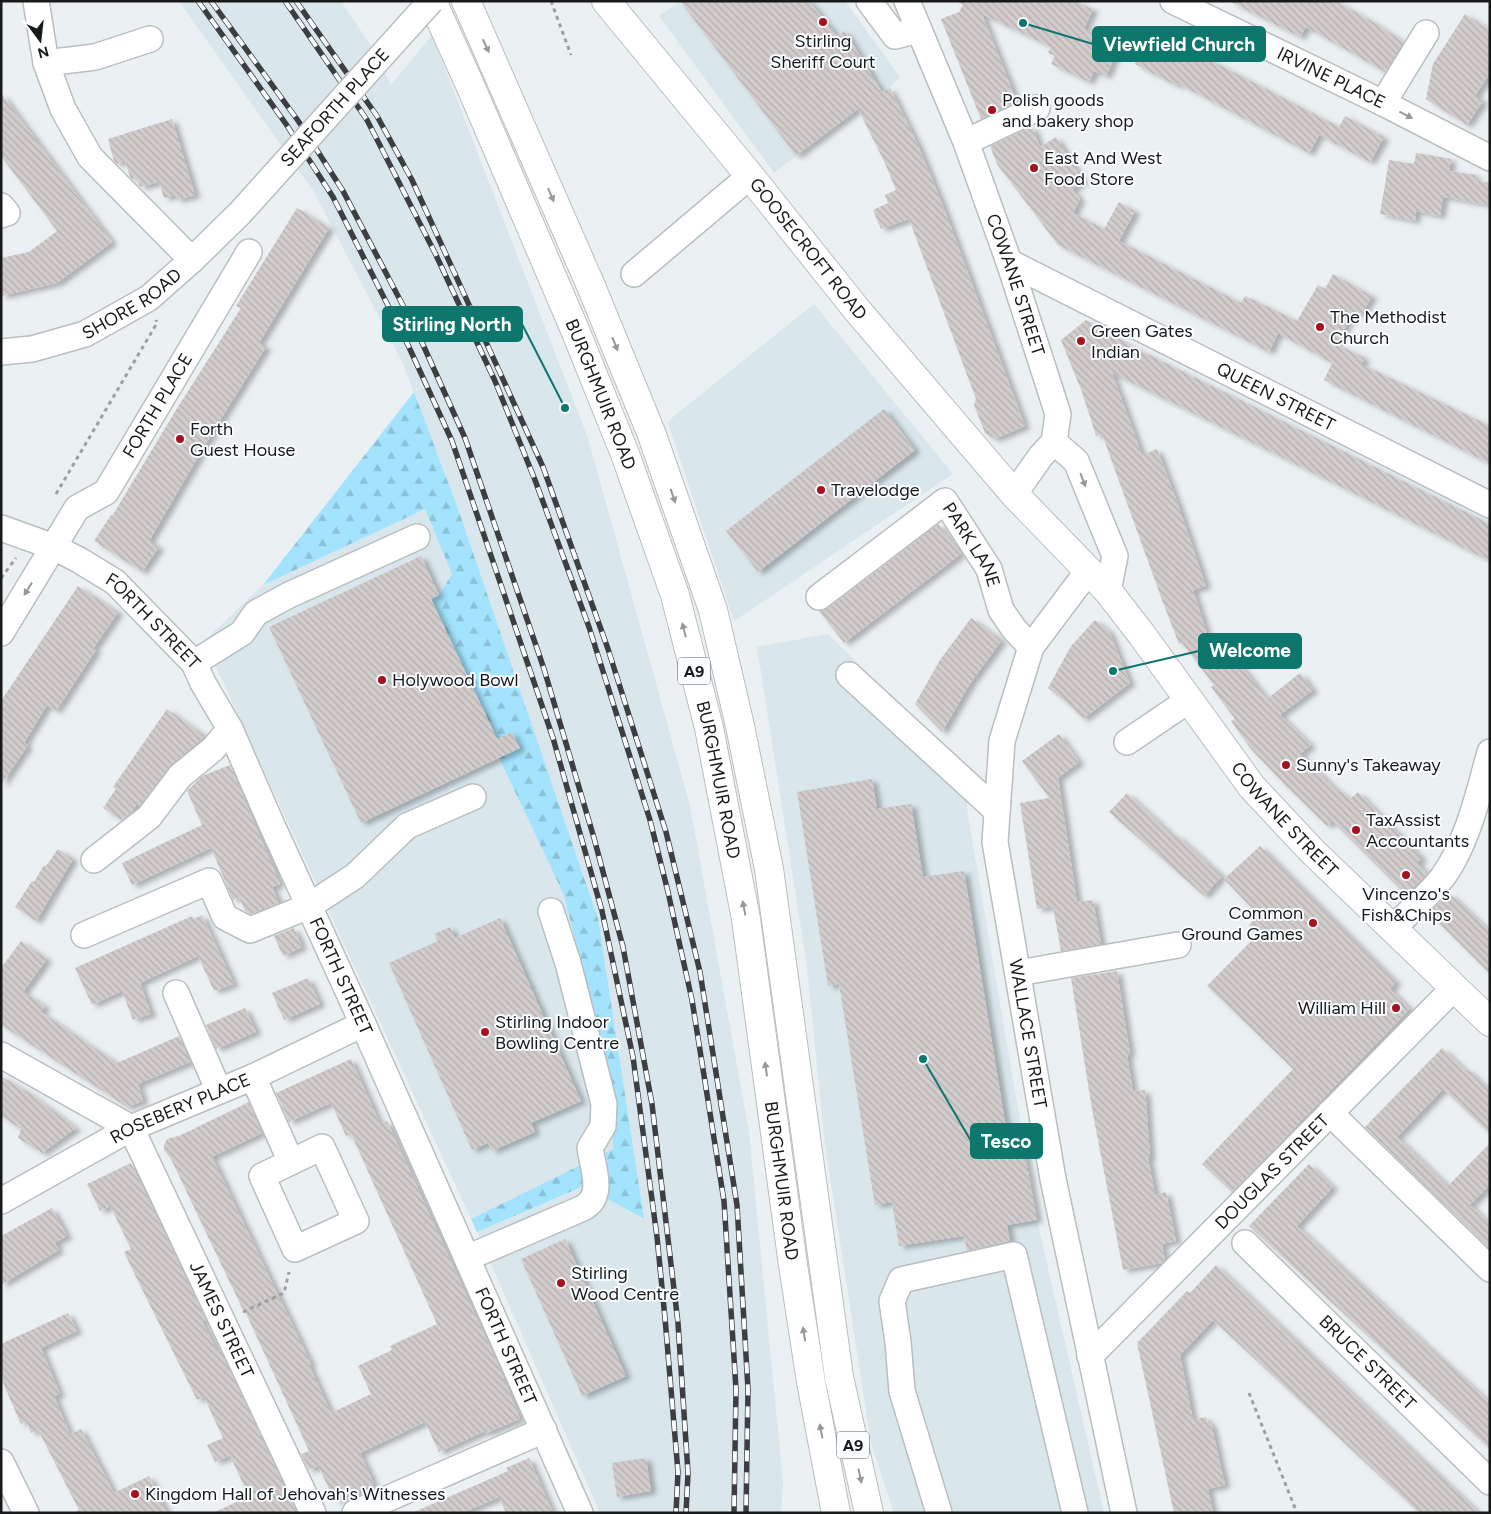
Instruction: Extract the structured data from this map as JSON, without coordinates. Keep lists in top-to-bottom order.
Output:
{
  "streets": {
    "main road": [
      "GOOSECROFT ROAD",
      "COWANE STREET",
      "BURGHMUIR ROAD",
      "A9"
    ],
    "street": [
      "IRVINE PLACE",
      "SEAFORTH PLACE",
      "SHORE ROAD",
      "QUEEN STREET",
      "FORTH PLACE",
      "PARK LANE",
      "FORTH STREET",
      "WALLACE STREET",
      "ROSEBERY PLACE",
      "DOUGLAS STREET",
      "JAMES STREET",
      "BRUCE STREET"
    ]
  },
  "crossings": [
    ["SEAFORTH PLACE", "SHORE ROAD"],
    ["SEAFORTH PLACE", "BURGHMUIR ROAD"],
    ["GOOSECROFT ROAD", "COWANE STREET"],
    ["COWANE STREET", "QUEEN STREET"],
    ["COWANE STREET", "WALLACE STREET"],
    ["COWANE STREET", "DOUGLAS STREET"],
    ["FORTH PLACE", "FORTH STREET"],
    ["PARK LANE", "WALLACE STREET"],
    ["FORTH STREET", "ROSEBERY PLACE"],
    ["WALLACE STREET", "DOUGLAS STREET"],
    ["ROSEBERY PLACE", "JAMES STREET"]
  ],
  "places": [
    "Stirling Sheriff Court",
    "Viewfield Church",
    "Polish goods and bakery shop",
    "East And West Food Store",
    "The Methodist Church",
    "Green Gates Indian",
    "Stirling North",
    "Forth Guest House",
    "Travelodge",
    "Welcome",
    "Holywood Bowl",
    "Sunny's Takeaway",
    "TaxAssist Accountants",
    "Vincenzo's Fish&Chips",
    "Common Ground Games",
    "William Hill",
    "Stirling Indoor Bowling Centre",
    "Tesco",
    "Stirling Wood Centre",
    "Kingdom Hall of Jehovah's Witnesses"
  ],
  "north": "bottom"
}
